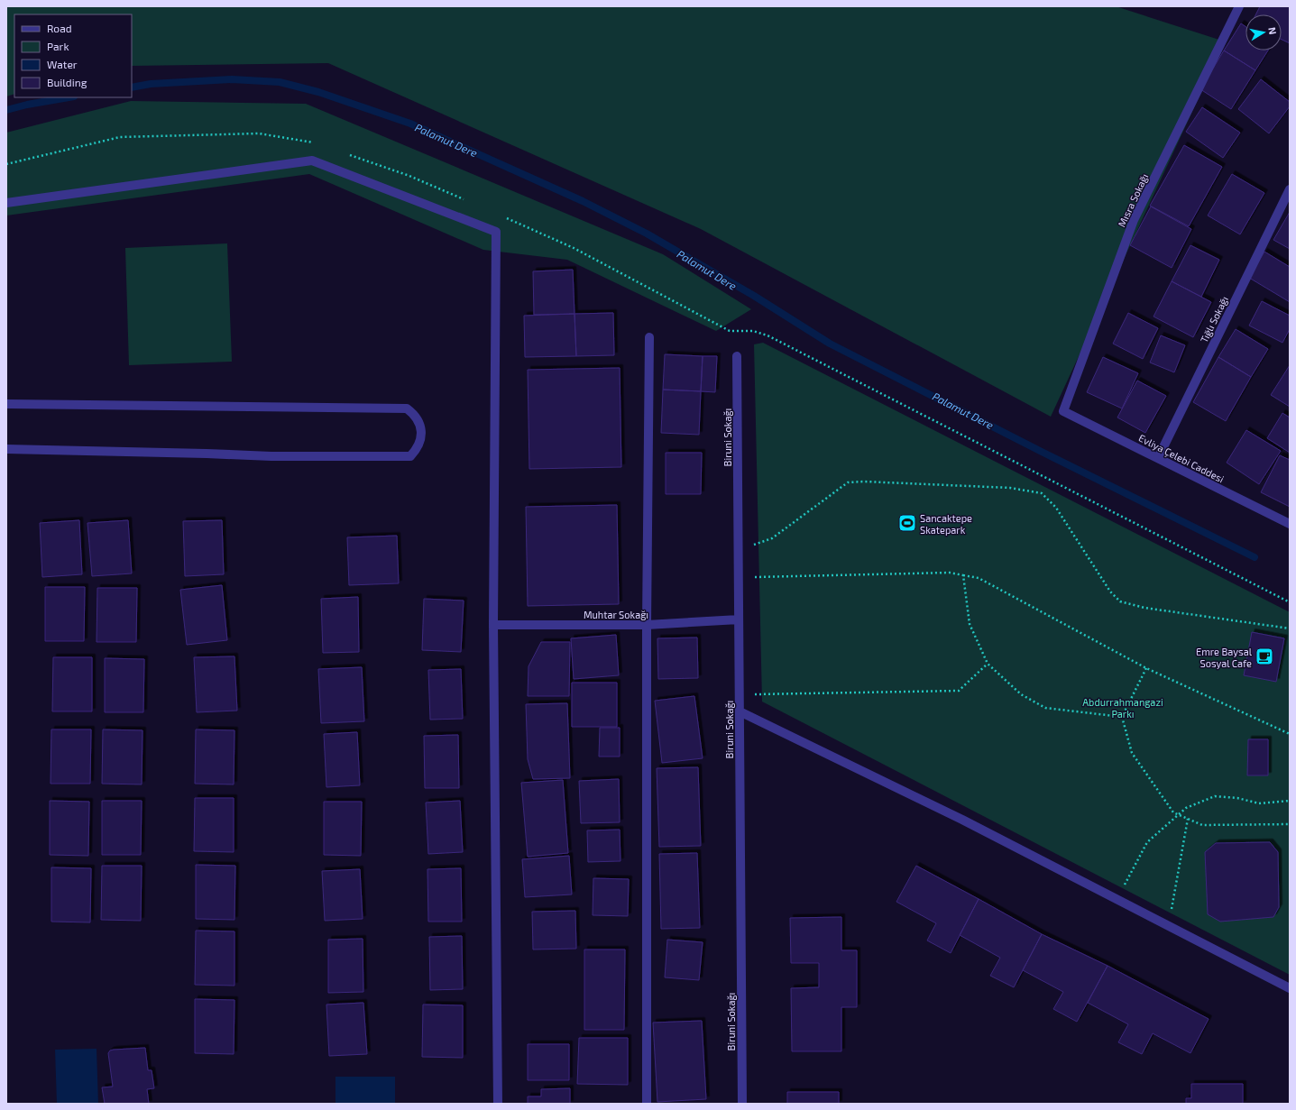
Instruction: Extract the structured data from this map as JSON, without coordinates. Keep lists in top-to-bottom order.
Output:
{
  "streets": {
    "street": [
      "Mısra Sokağı",
      "Tığlı Sokağı",
      "Biruni Sokağı",
      "Evliya Çelebi Caddesi",
      "Muhtar Sokağı"
    ]
  },
  "crossings": [
    ["Mısra Sokağı", "Evliya Çelebi Caddesi"],
    ["Tığlı Sokağı", "Evliya Çelebi Caddesi"],
    ["Biruni Sokağı", "Muhtar Sokağı"]
  ],
  "water": ["Palamut Dere"],
  "parks": ["Abdurrahmangazi Parkı"],
  "places": {
    "sports": ["Sancaktepe Skatepark"],
    "cafe": ["Emre Baysal Sosyal Cafe"]
  },
  "legend": [
    "Road",
    "Park",
    "Water",
    "Building"
  ],
  "north": "right"
}
